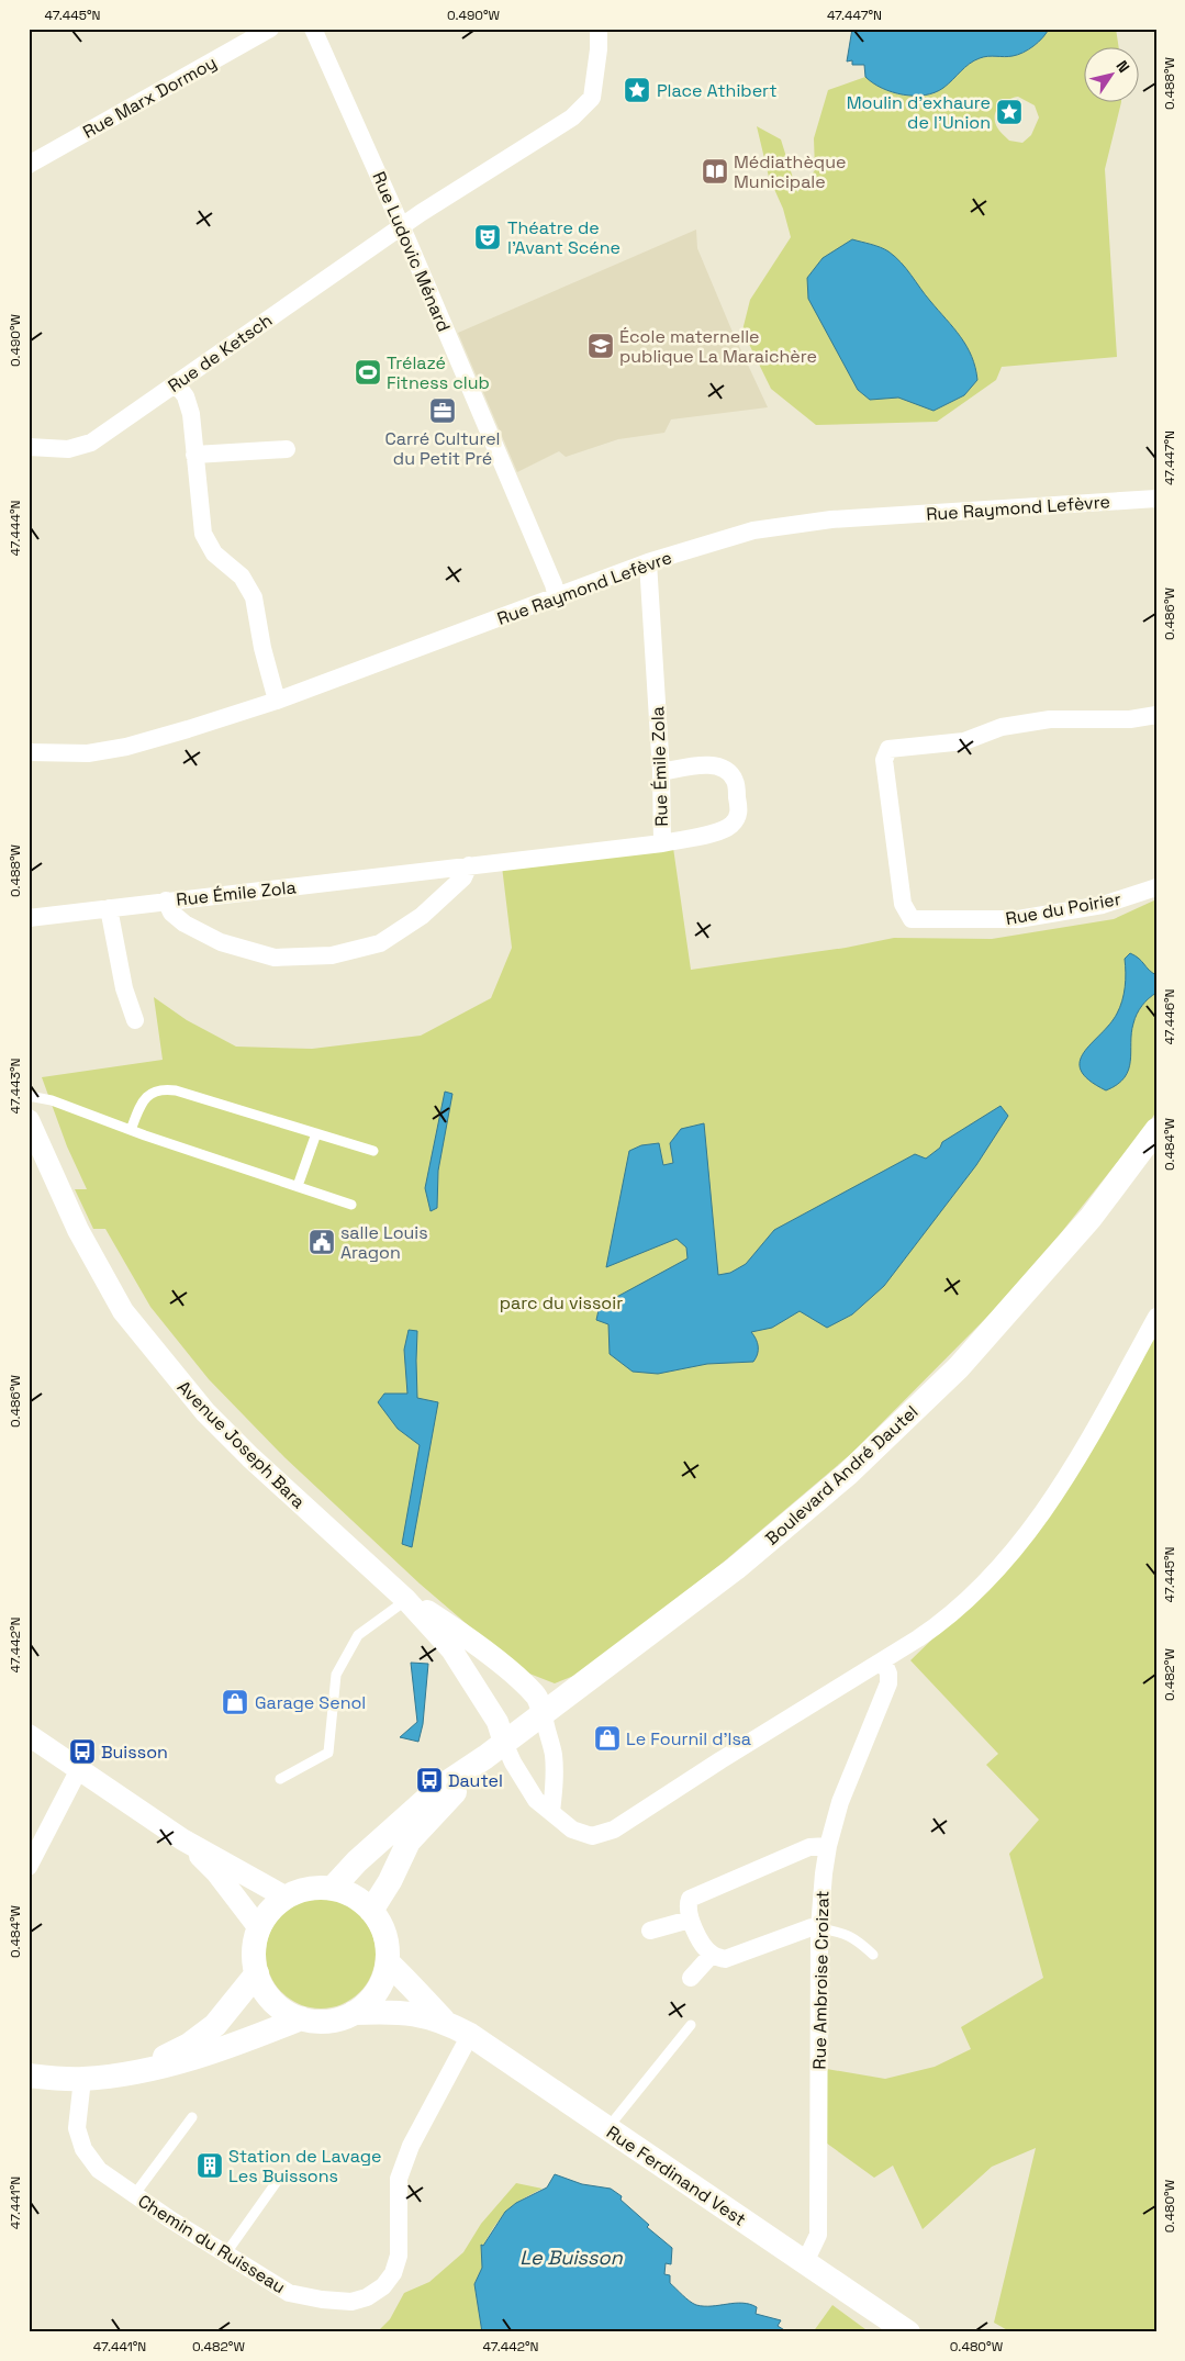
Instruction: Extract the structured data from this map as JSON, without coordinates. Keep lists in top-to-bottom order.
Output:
{
  "streets": {
    "main road": ["Boulevard André Dautel", "Rue Ferdinand Vest"],
    "street": [
      "Rue Marx Dormoy",
      "Rue Ludovic Ménard",
      "Rue de Ketsch",
      "Rue Raymond Lefèvre",
      "Rue Émile Zola",
      "Rue du Poirier",
      "Avenue Joseph Bara",
      "Rue Ambroise Croizat",
      "Chemin du Ruisseau"
    ]
  },
  "crossings": [
    ["Rue Ludovic Ménard", "Rue de Ketsch"],
    ["Rue Ludovic Ménard", "Rue Raymond Lefèvre"],
    ["Rue Raymond Lefèvre", "Rue Émile Zola"],
    ["Avenue Joseph Bara", "Boulevard André Dautel"],
    ["Rue Ambroise Croizat", "Rue Ferdinand Vest"],
    ["Rue Ferdinand Vest", "Chemin du Ruisseau"]
  ],
  "water": ["Le Buisson"],
  "parks": ["parc du vissoir"],
  "places": {
    "place": ["Place Athibert", "Moulin d'exhaure de l'Union"],
    "library": ["Médiathèque Municipale"],
    "theatre": ["Théatre de l'Avant Scéne"],
    "school or university": ["École maternelle publique La Maraichère"],
    "sports": ["Trélazé Fitness club"],
    "office": ["Carré Culturel du Petit Pré"],
    "public building": ["salle Louis Aragon"],
    "shop": ["Garage Senol", "Le Fournil d'Isa"],
    "bus stop": ["Buisson", "Dautel"],
    "building": ["Station de Lavage Les Buissons"]
  },
  "north": "top right",
  "coordinates": [
    "47.445°N",
    "0.490°W",
    "47.447°N",
    "0.488°W",
    "47.444°N",
    "0.486°W",
    "47.446°N",
    "47.443°N",
    "0.484°W",
    "47.442°N",
    "0.482°W",
    "47.441°N",
    "0.480°W"
  ]
}
